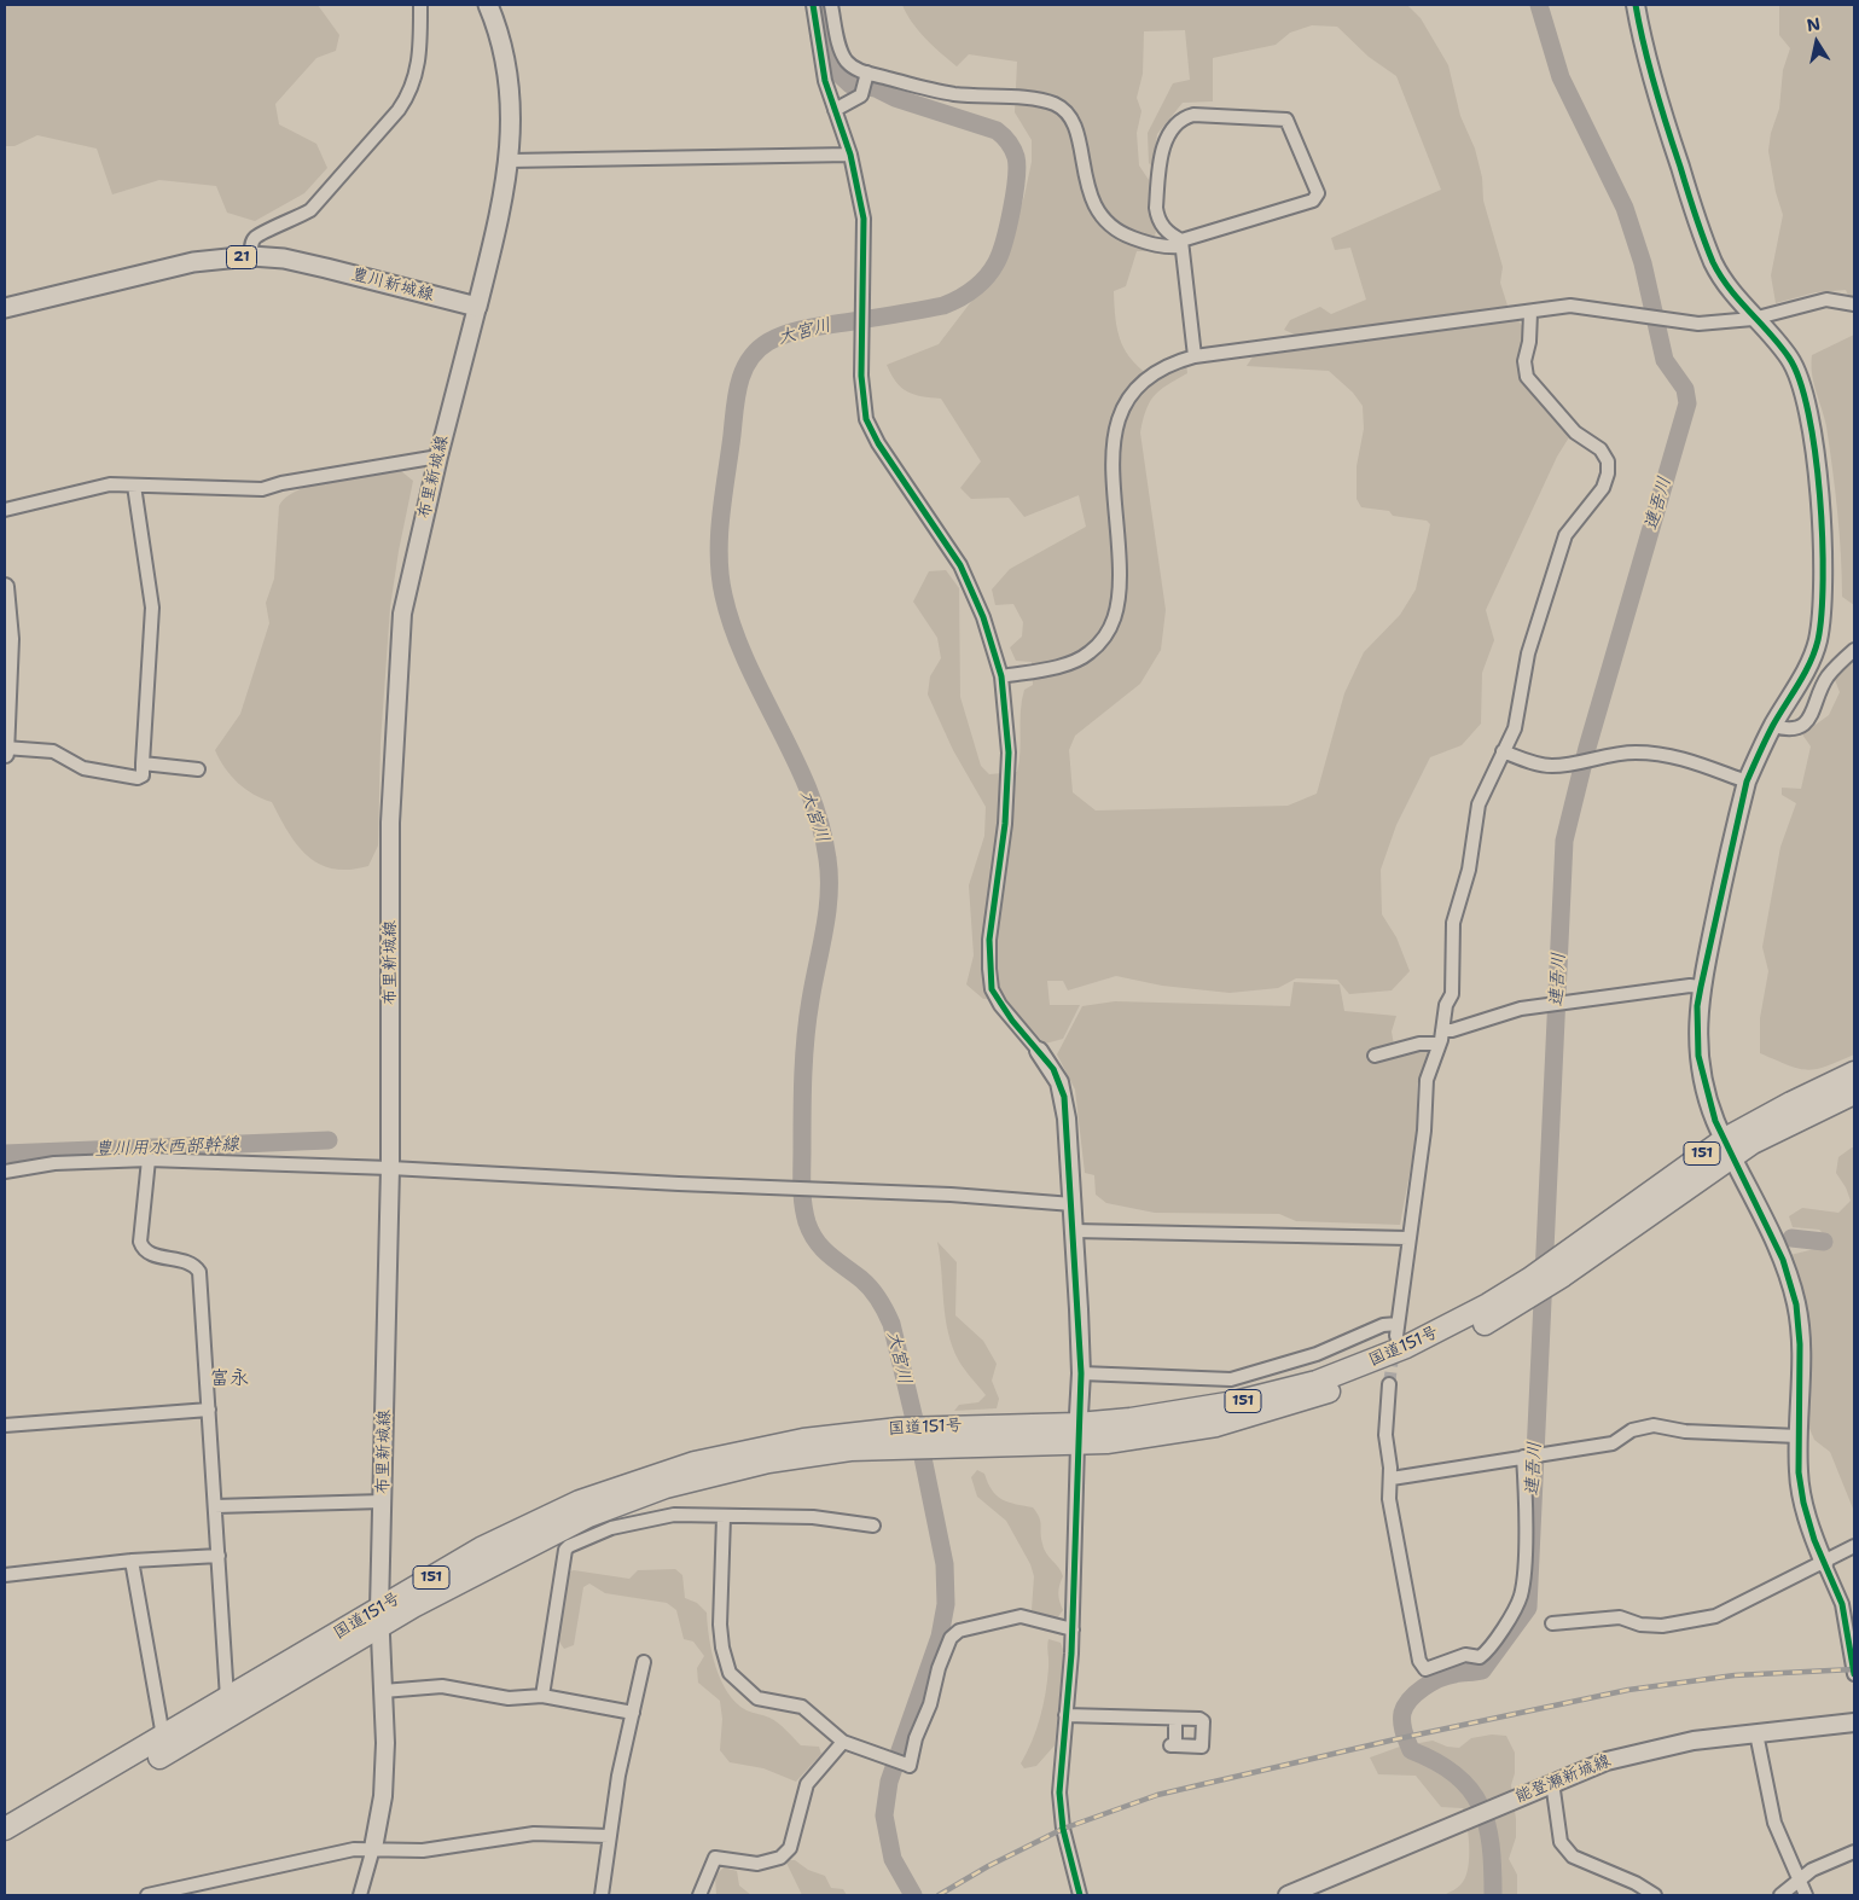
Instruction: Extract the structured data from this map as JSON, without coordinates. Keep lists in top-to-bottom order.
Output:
{
  "streets": {
    "highway": ["151", "国道151号"],
    "main road": ["21", "豊川新城線"],
    "street": ["布里新城線", "能登瀬新城線"]
  },
  "crossings": [
    ["豊川新城線", "布里新城線"],
    ["布里新城線", "国道151号"]
  ],
  "districts": ["富永"],
  "water": ["大宮川", "連吾川", "豊川用水西部幹線"],
  "north": "top"
}
